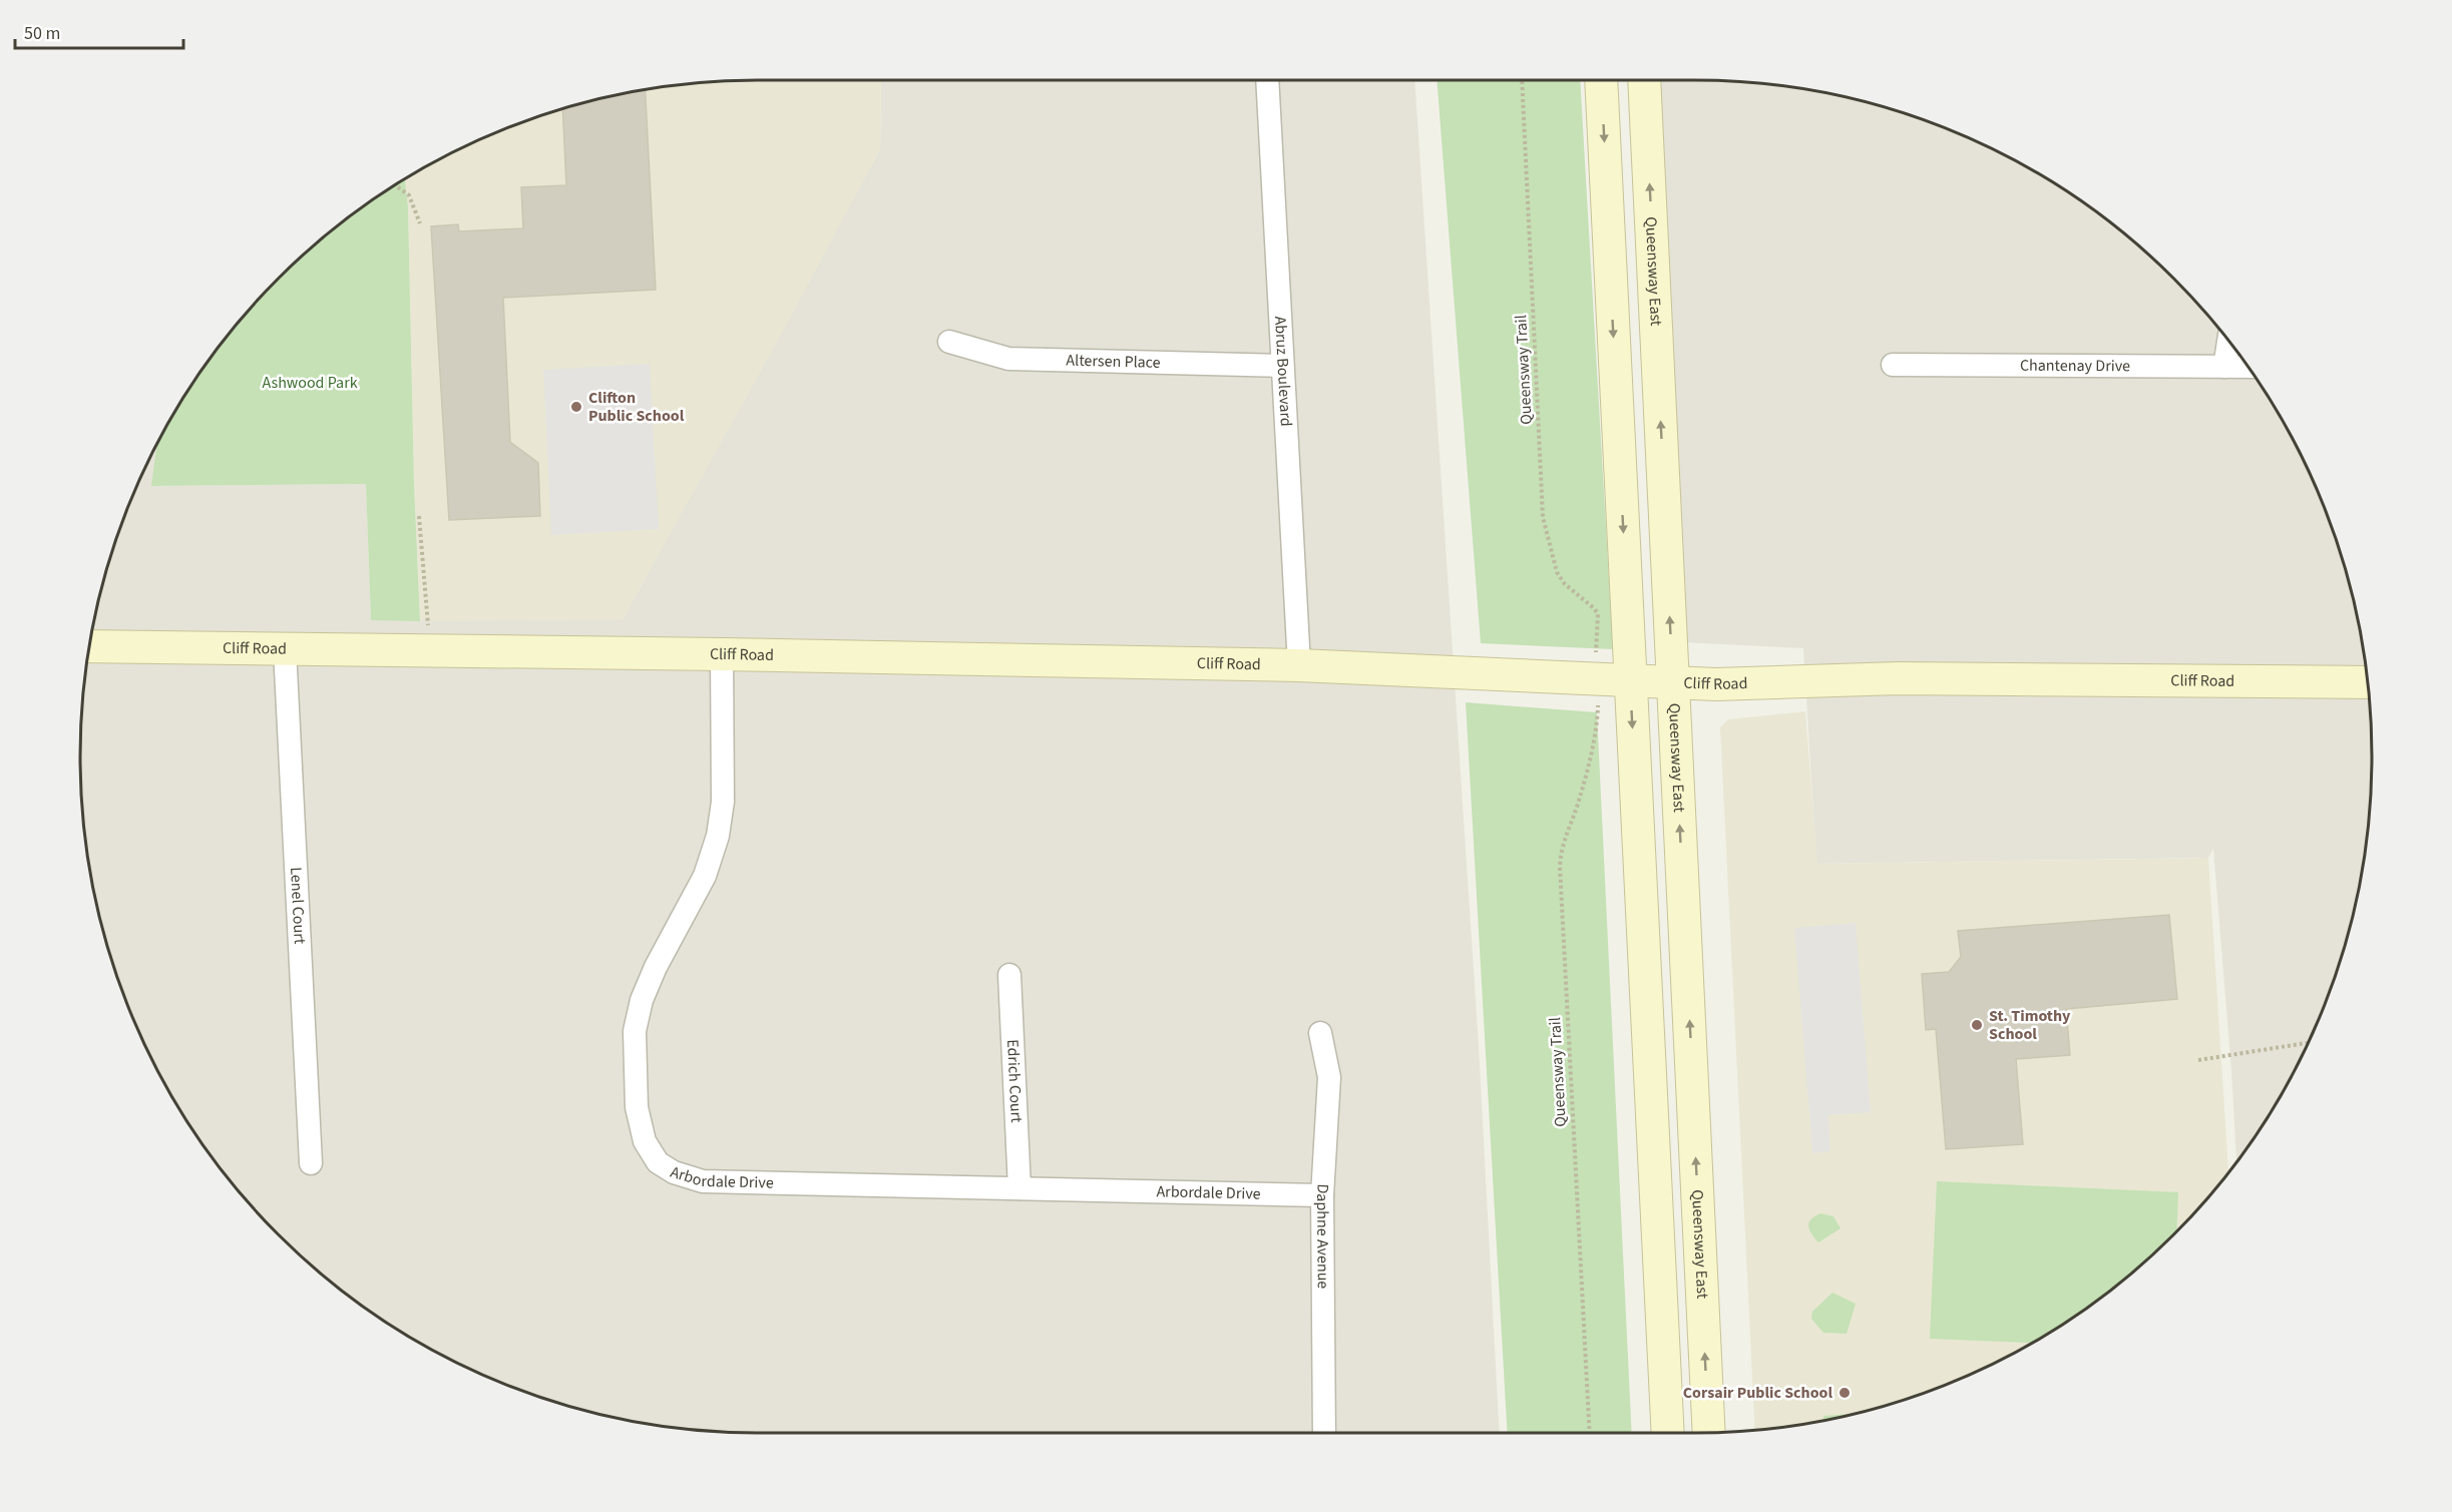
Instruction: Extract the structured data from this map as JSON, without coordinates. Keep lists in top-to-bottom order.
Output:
{
  "streets": {
    "main road": ["Queensway East", "Cliff Road"],
    "street": [
      "Altersen Place",
      "Chantenay Drive",
      "Abruz Boulevard",
      "Lenel Court",
      "Edrich Court",
      "Arbordale Drive",
      "Daphne Avenue"
    ],
    "path": ["Queensway Trail"]
  },
  "crossings": [
    ["Queensway East", "Cliff Road"],
    ["Altersen Place", "Abruz Boulevard"],
    ["Abruz Boulevard", "Cliff Road"],
    ["Cliff Road", "Lenel Court"],
    ["Cliff Road", "Arbordale Drive"],
    ["Edrich Court", "Arbordale Drive"],
    ["Arbordale Drive", "Daphne Avenue"]
  ],
  "parks": ["Ashwood Park"],
  "places": ["Clifton Public School", "St. Timothy School", "Corsair Public School"],
  "scale_bar": "50 m"
}
